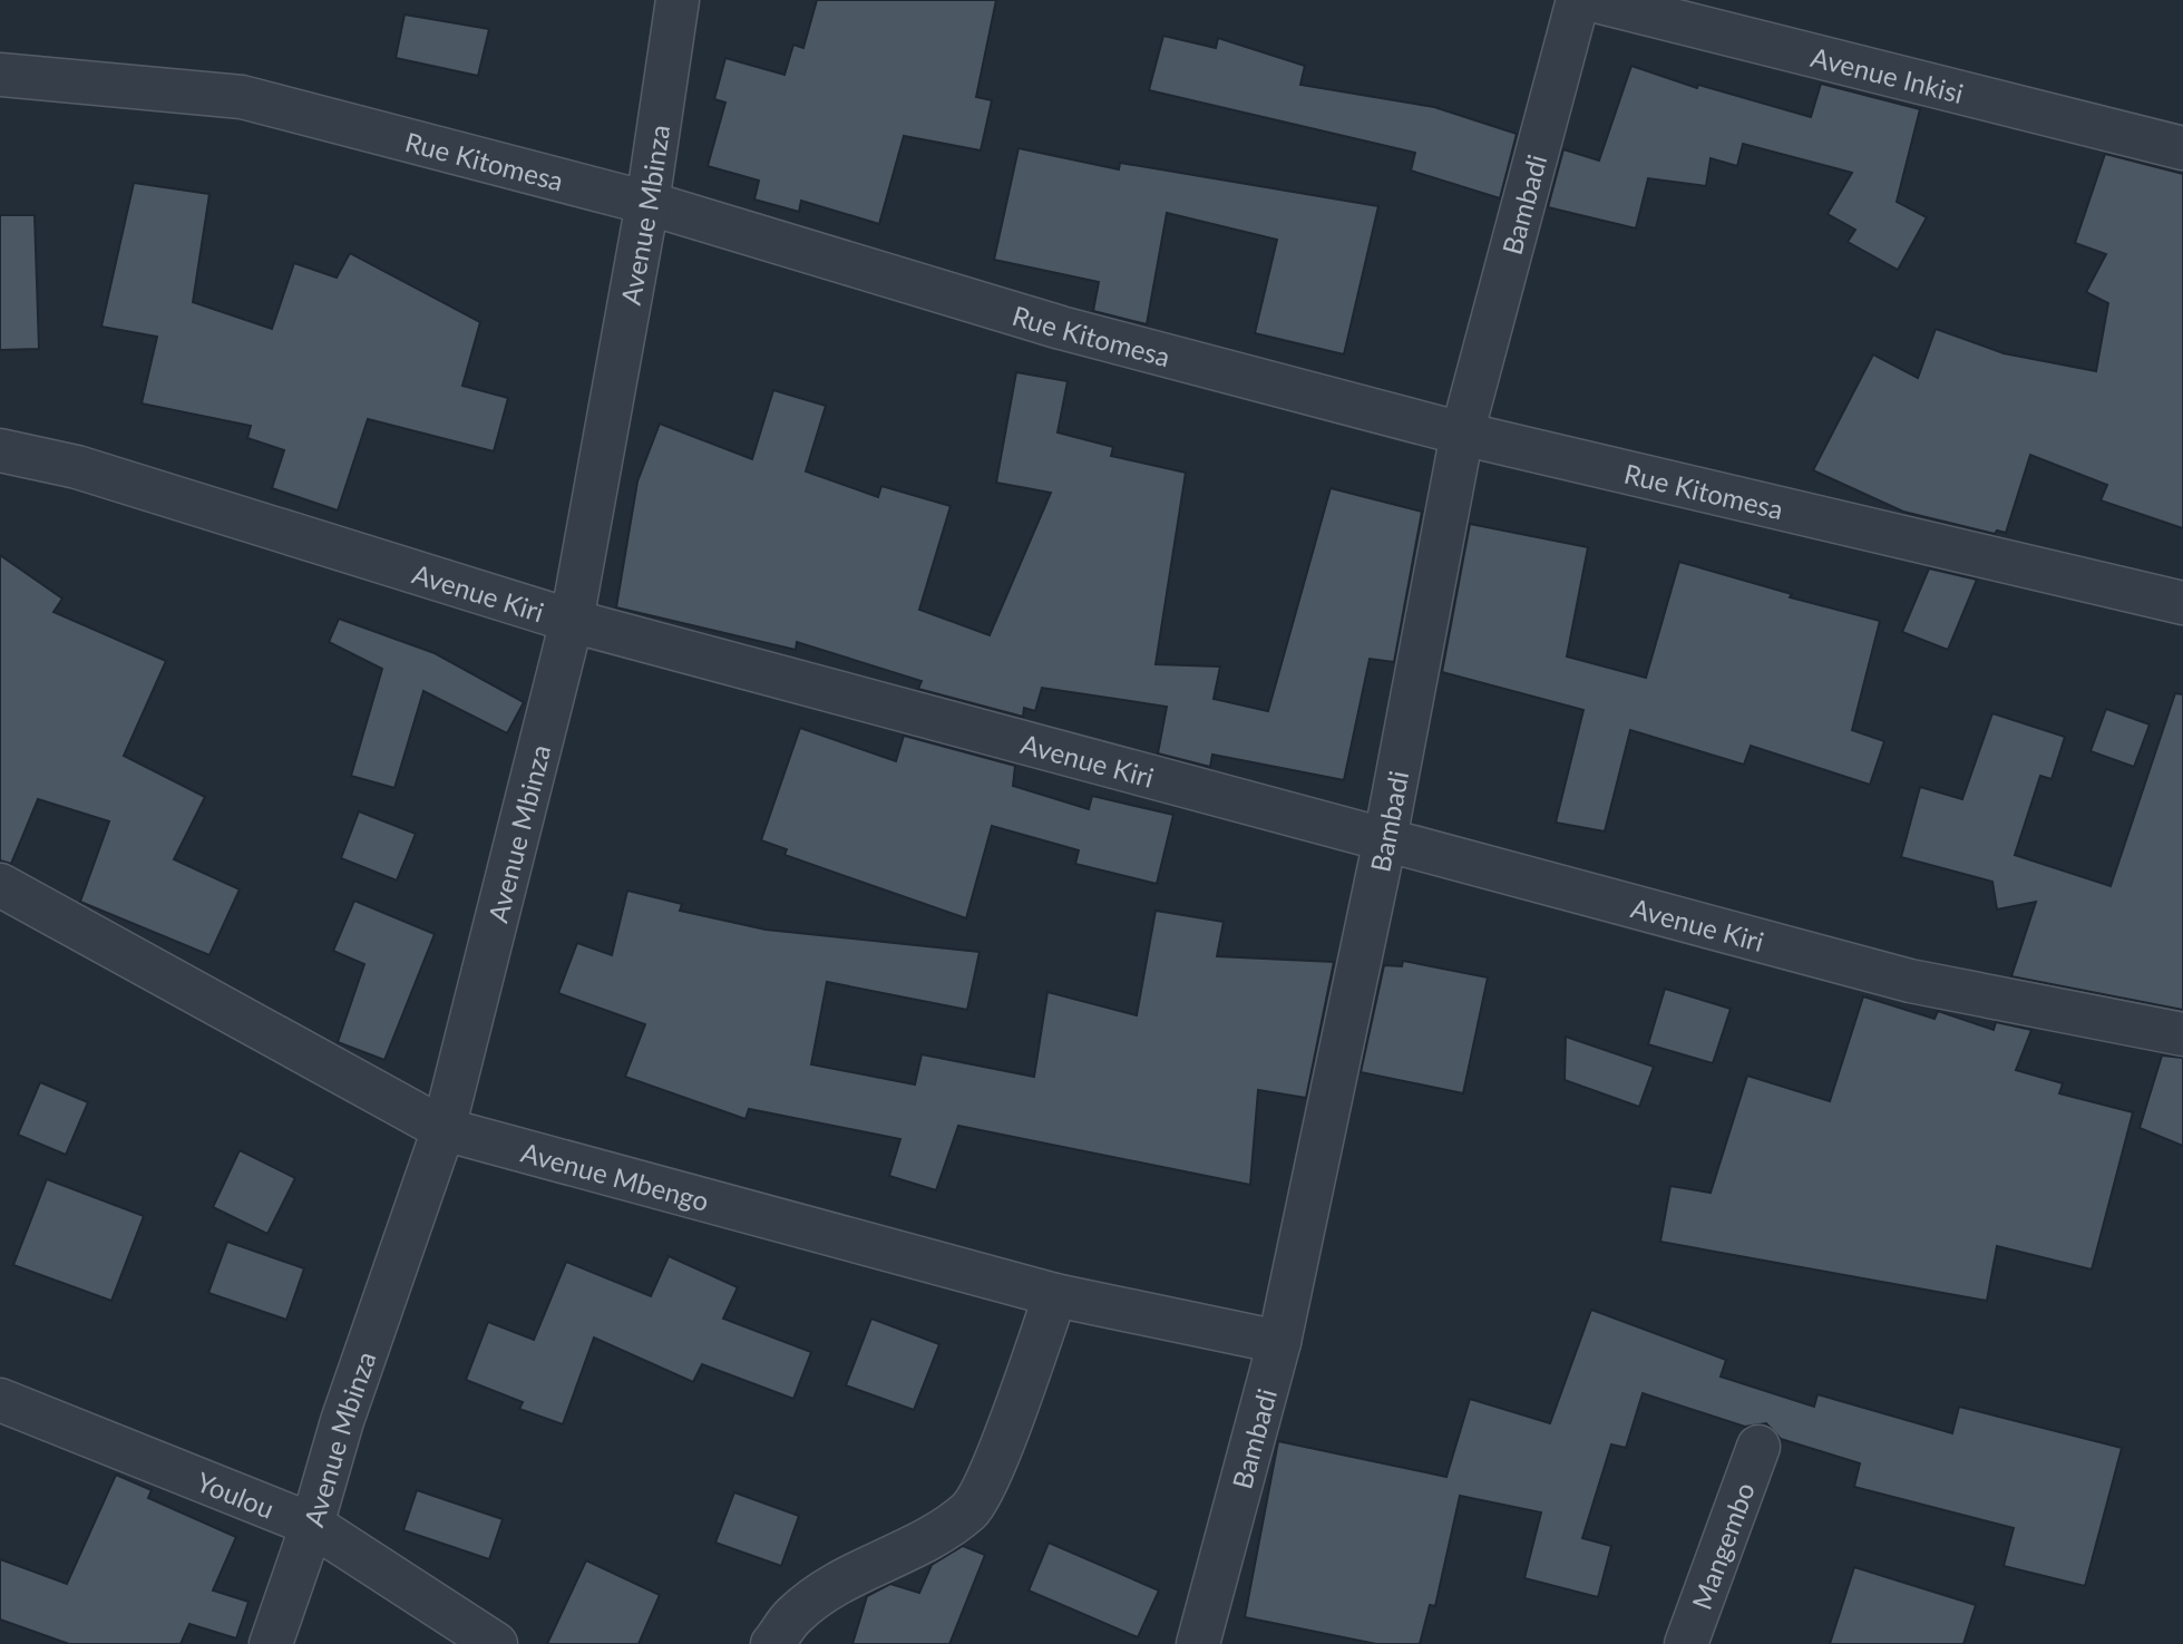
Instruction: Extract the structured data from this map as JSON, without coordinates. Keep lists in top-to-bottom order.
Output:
{
  "streets": {
    "street": [
      "Avenue Inkisi",
      "Rue Kitomesa",
      "Bambadi",
      "Avenue Mbinza",
      "Avenue Kiri",
      "Avenue Mbengo",
      "Youlou",
      "Mangembo"
    ]
  },
  "crossings": [
    ["Rue Kitomesa", "Bambadi"],
    ["Rue Kitomesa", "Avenue Mbinza"],
    ["Bambadi", "Avenue Kiri"],
    ["Bambadi", "Avenue Mbengo"],
    ["Avenue Mbinza", "Avenue Kiri"],
    ["Avenue Mbinza", "Avenue Mbengo"],
    ["Avenue Mbinza", "Youlou"]
  ]
}
